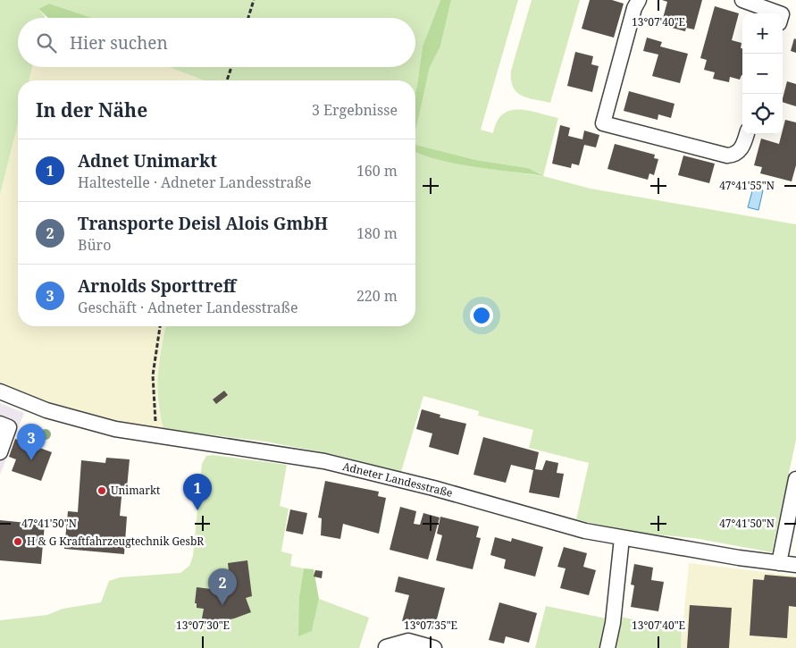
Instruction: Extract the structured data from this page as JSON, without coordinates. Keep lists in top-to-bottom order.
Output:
{
  "streets": {
    "street": ["Adneter Landesstraße"]
  },
  "places": ["Unimarkt", "H & G Kraftfahrzeugtechnik GesbR"],
  "page": {
    "map_buttons": ["+", "−"],
    "search": "Hier suchen",
    "heading": ["In der Nähe", "3 Ergebnisse"],
    "list": [
      {
        "mark": "1",
        "name": "Adnet Unimarkt",
        "note": "Haltestelle · Adneter Landesstraße",
        "value": "160 m"
      },
      {
        "mark": "2",
        "name": "Transporte Deisl Alois GmbH",
        "note": "Büro",
        "value": "180 m"
      },
      {
        "mark": "3",
        "name": "Arnolds Sporttreff",
        "note": "Geschäft · Adneter Landesstraße",
        "value": "220 m"
      }
    ],
    "pins": ["3", "1", "2"]
  },
  "coordinates": [
    "13°07'40\"E",
    "47°41'55\"N",
    "47°41'50\"N",
    "13°07'30\"E",
    "13°07'35\"E"
  ]
}
